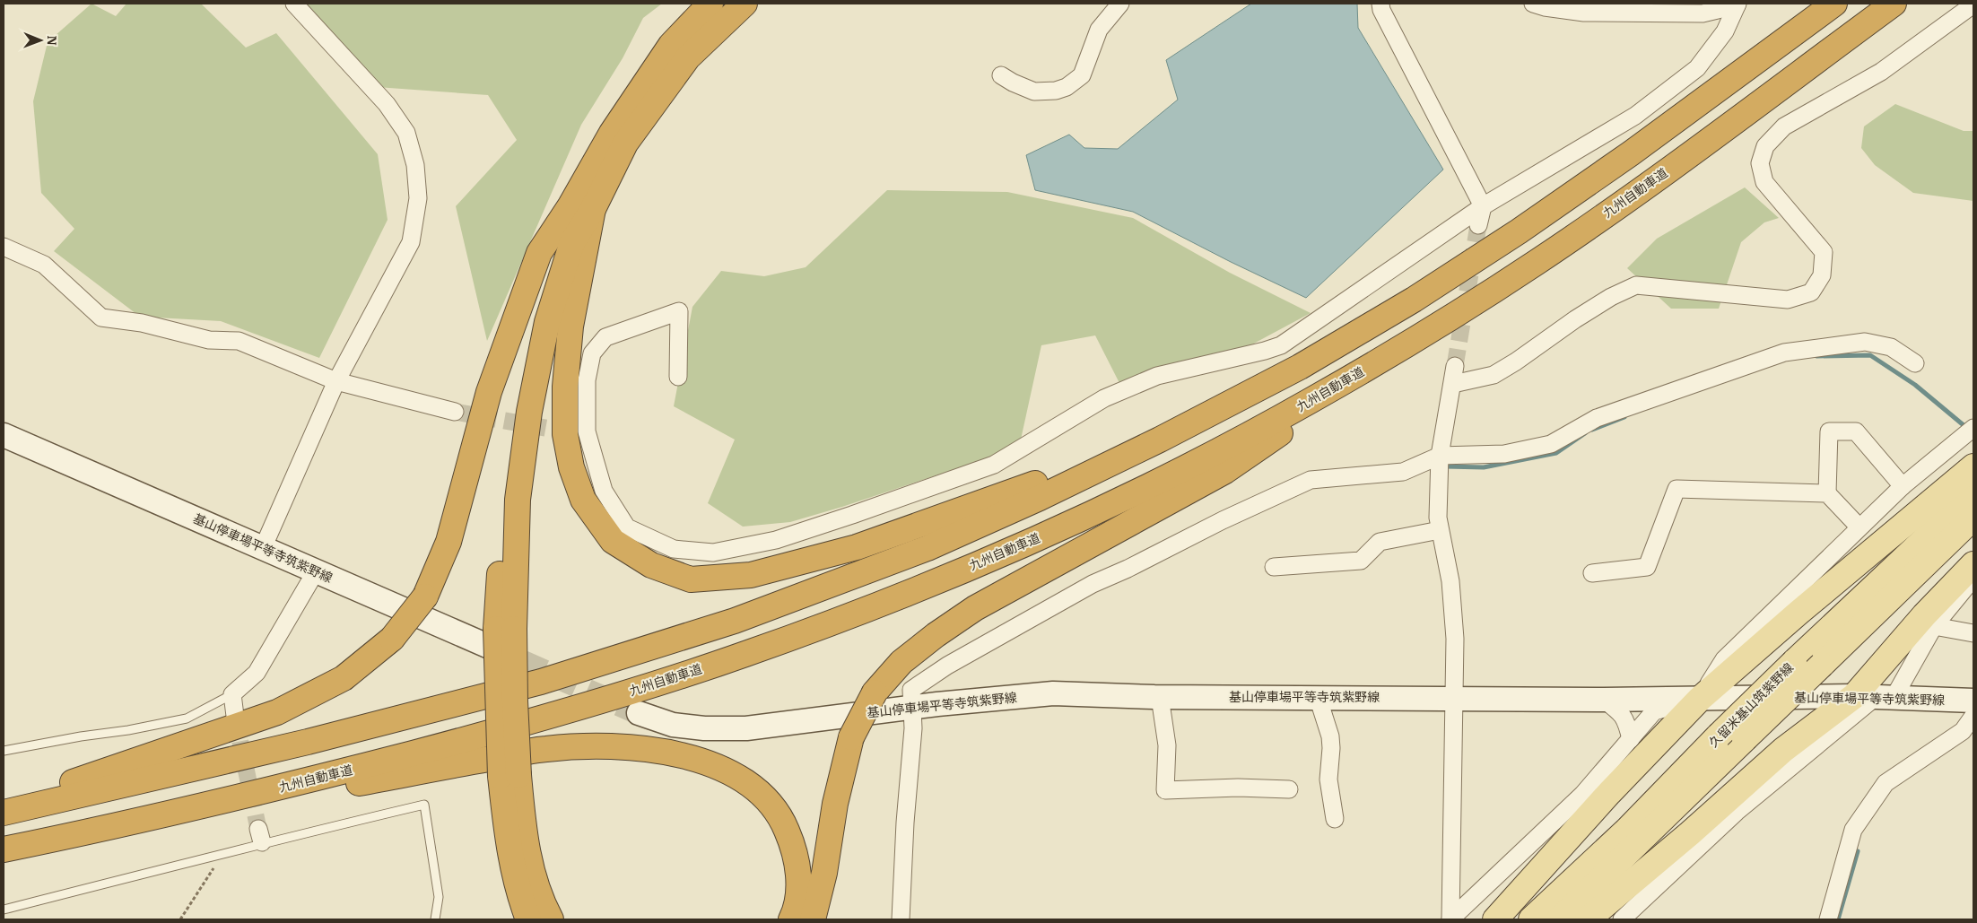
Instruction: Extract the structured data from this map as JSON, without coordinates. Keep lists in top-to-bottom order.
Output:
{
  "streets": {
    "highway": ["九州自動車道"],
    "main road": ["基山停車場平等寺筑紫野線", "久留米基山筑紫野線"]
  },
  "north": "right"
}
